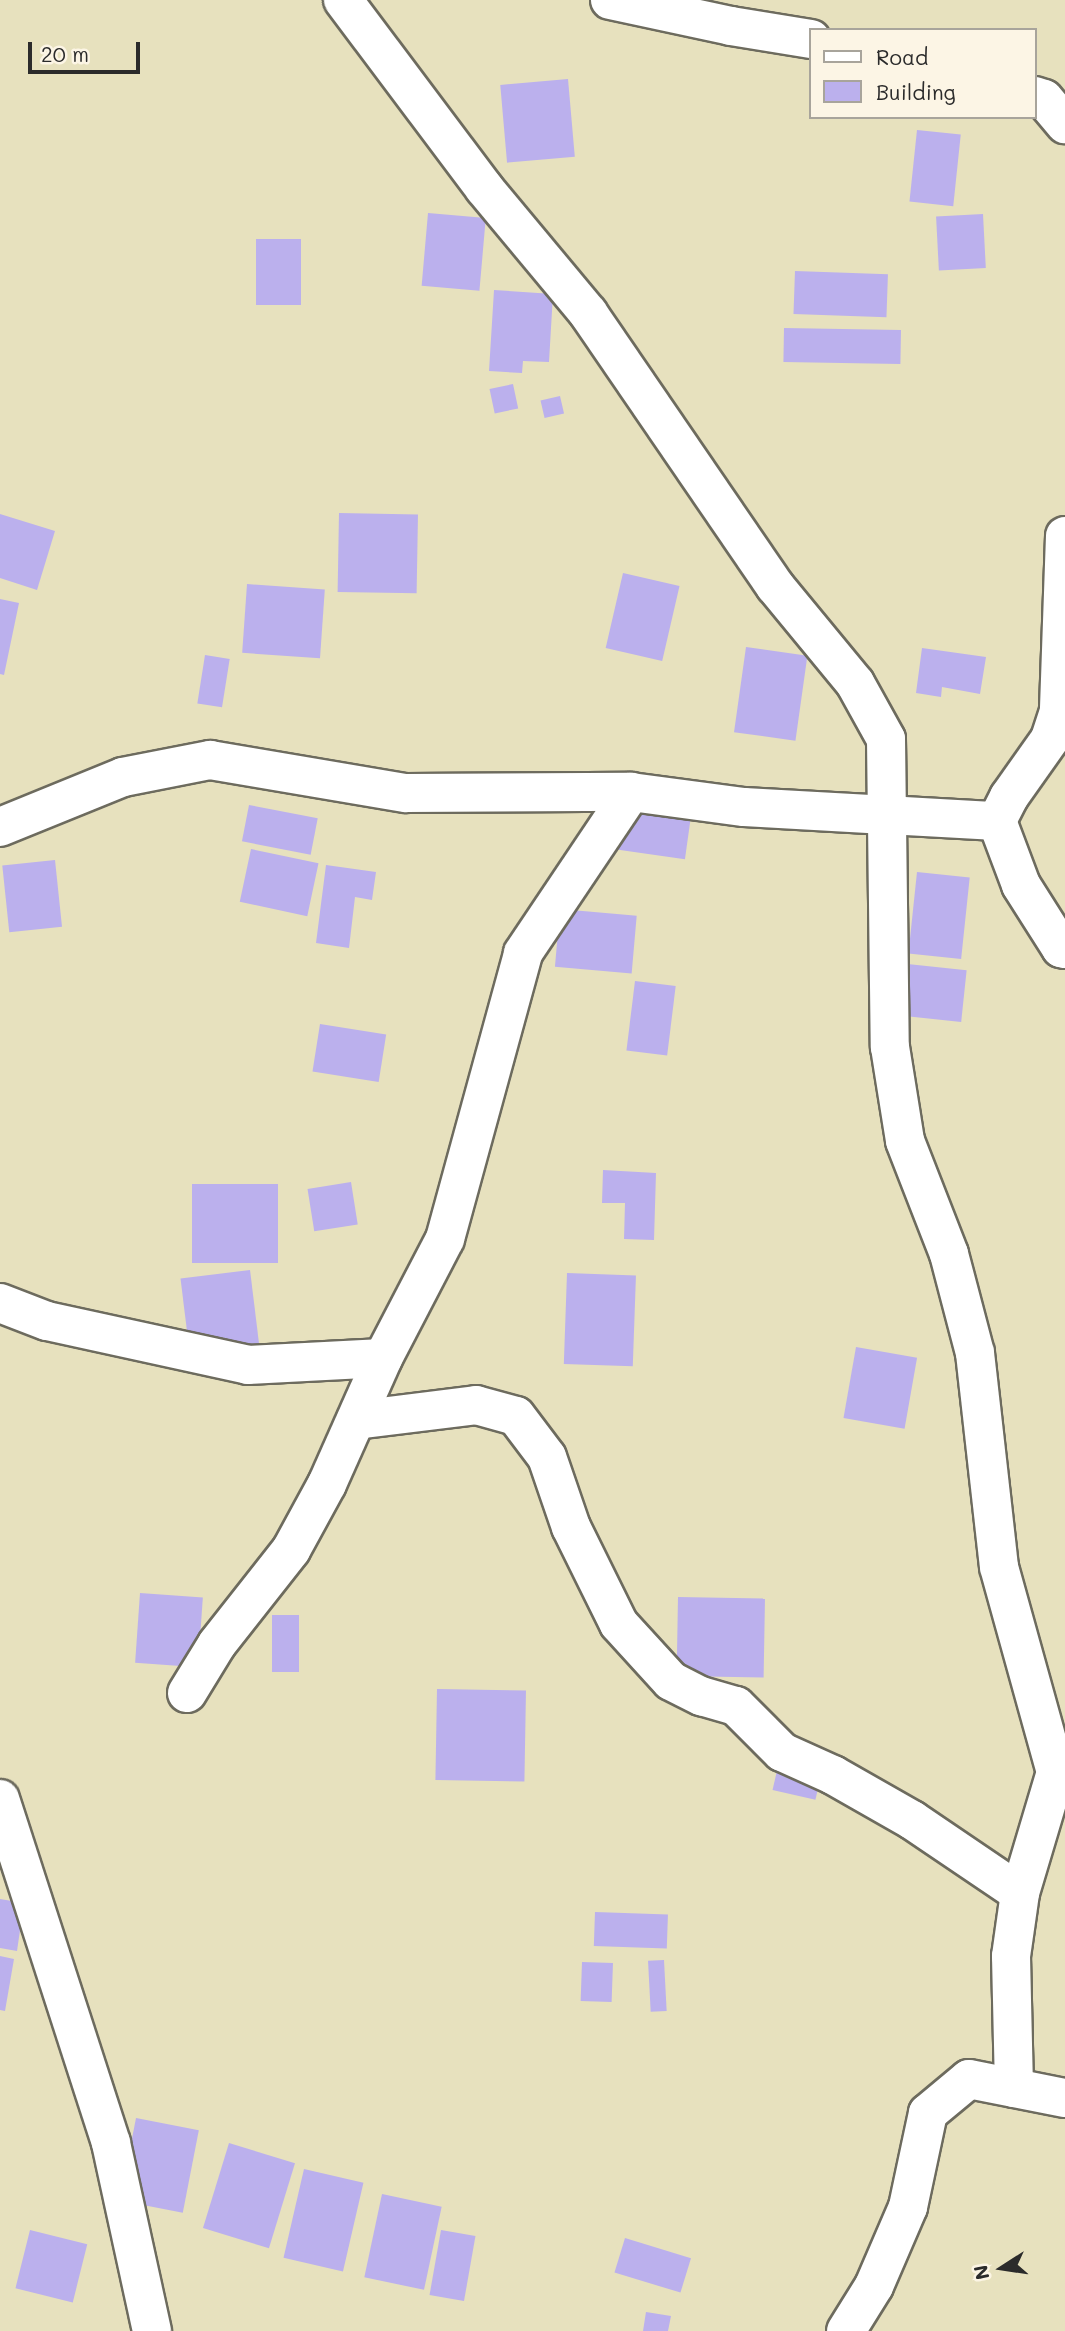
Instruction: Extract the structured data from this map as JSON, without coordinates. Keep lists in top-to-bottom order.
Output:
{
  "legend": ["Road", "Building"],
  "scale_bar": "20 m",
  "north": "left"
}
